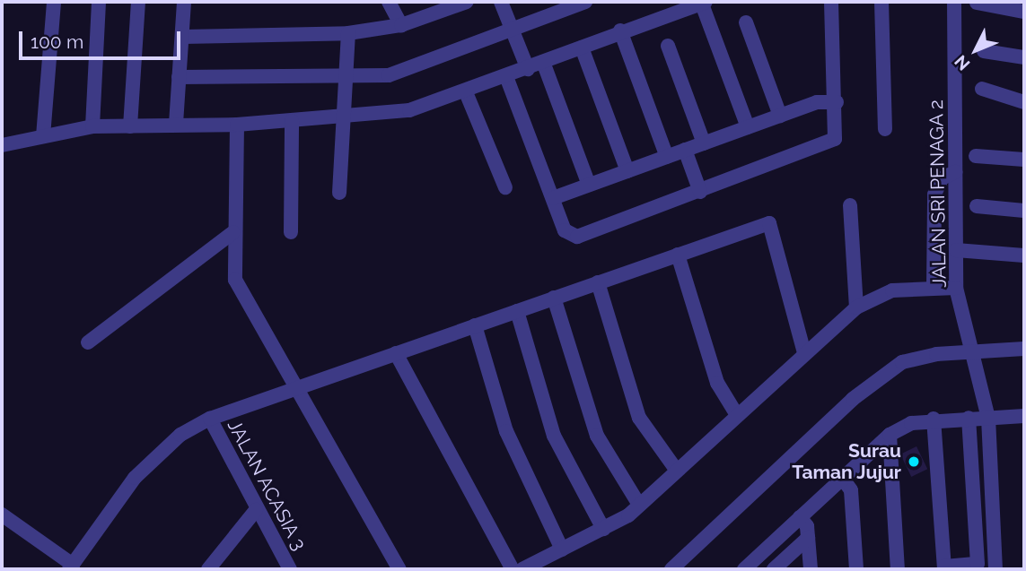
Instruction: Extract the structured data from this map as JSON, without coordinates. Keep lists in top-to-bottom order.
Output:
{
  "streets": {
    "street": ["JALAN SRI PENAGA 2", "JALAN ACASIA 3"]
  },
  "places": ["Surau Taman Jujur"],
  "scale_bar": "100 m",
  "north": "bottom left"
}
